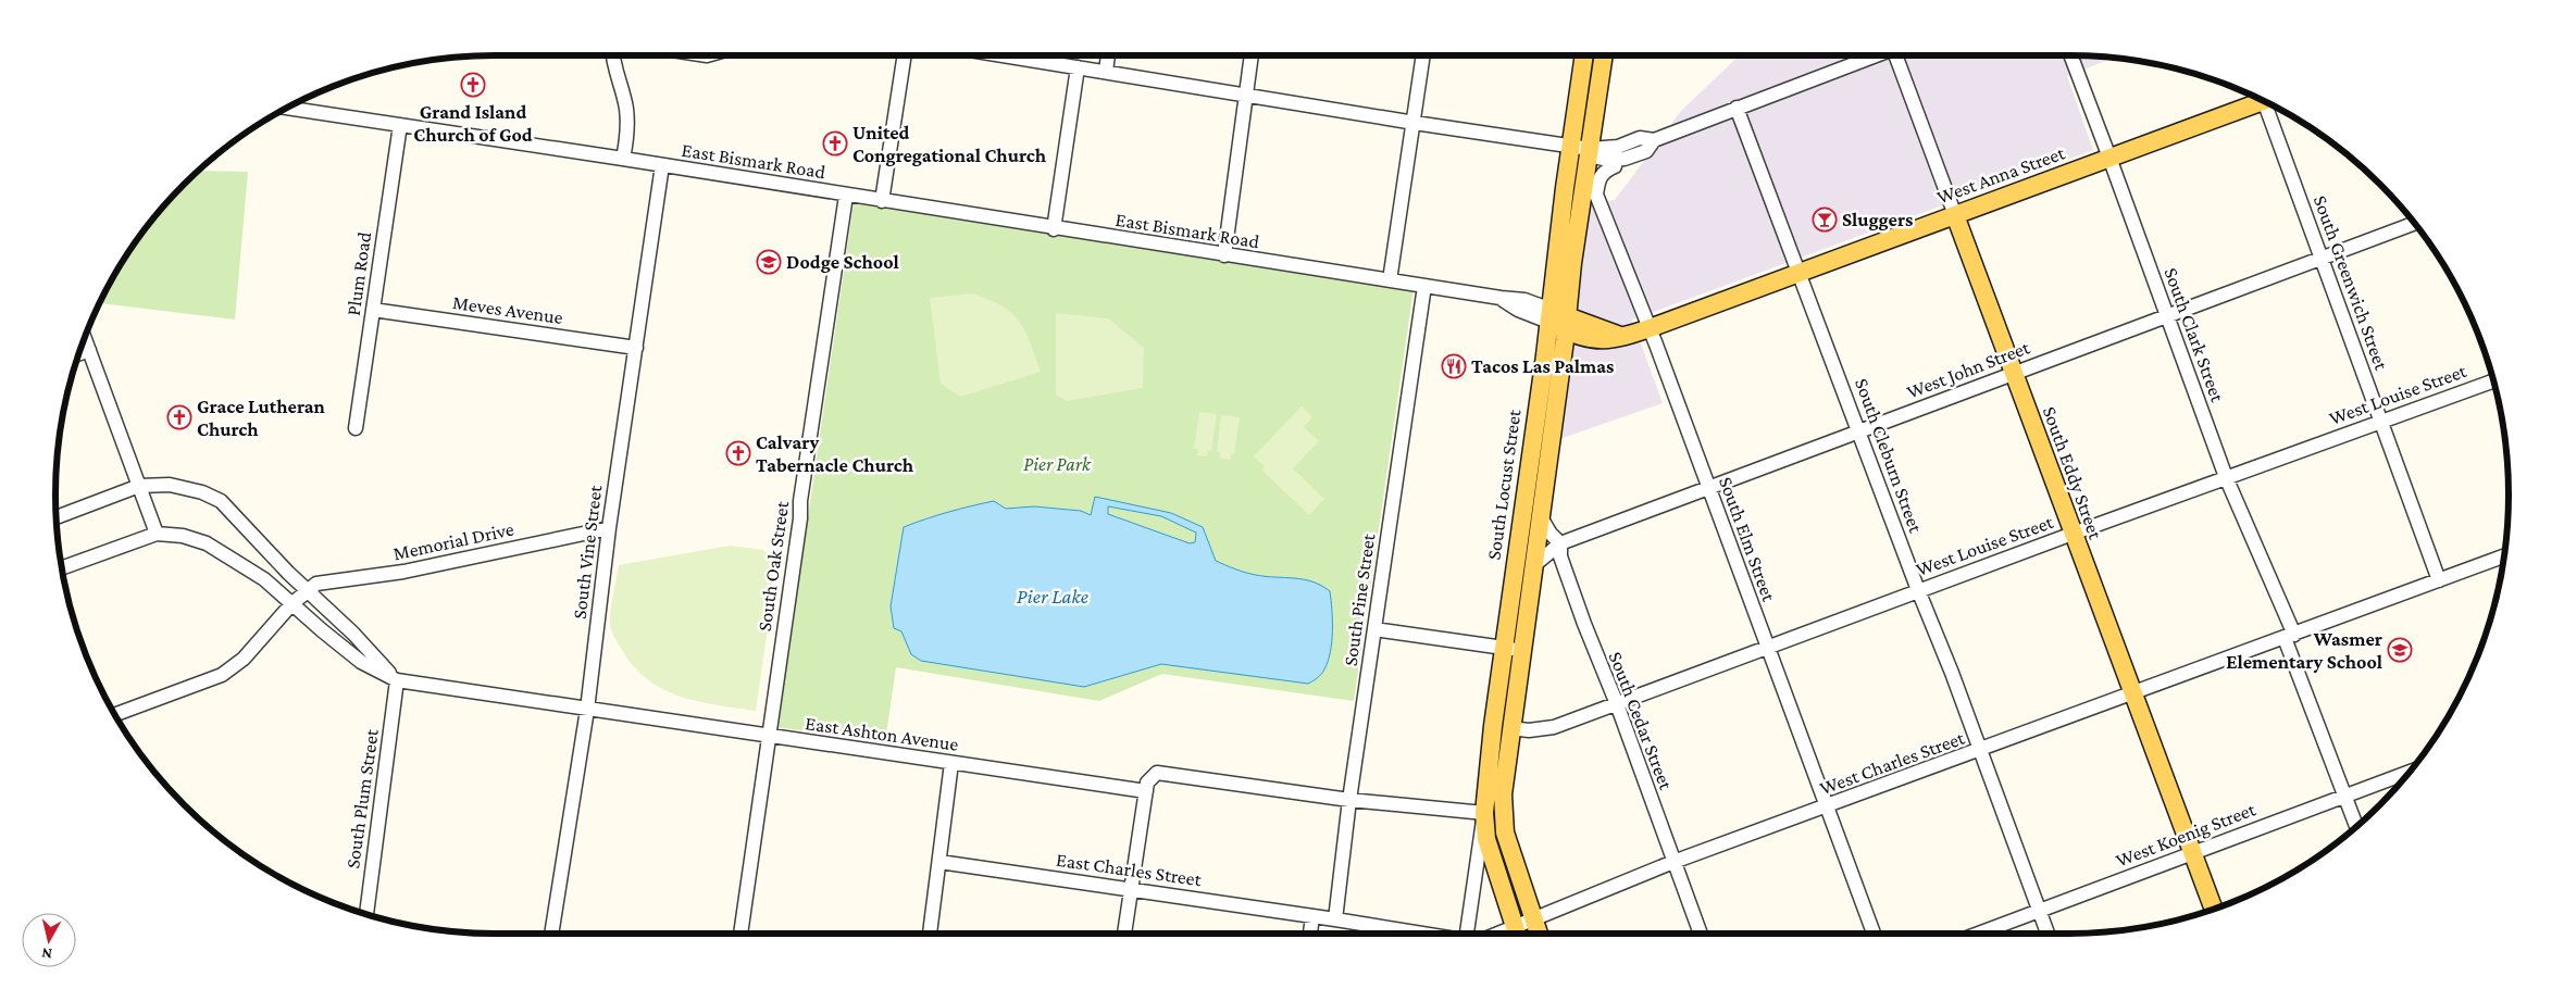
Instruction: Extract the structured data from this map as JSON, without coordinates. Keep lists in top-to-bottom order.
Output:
{
  "streets": {
    "main road": ["West Anna Street", "South Eddy Street", "South Locust Street"],
    "street": [
      "East Bismark Road",
      "Plum Road",
      "South Greenwich Street",
      "Meves Avenue",
      "South Clark Street",
      "West John Street",
      "West Louise Street",
      "South Cleburn Street",
      "South Elm Street",
      "Memorial Drive",
      "South Vine Street",
      "South Oak Street",
      "South Pine Street",
      "South Cedar Street",
      "East Ashton Avenue",
      "West Charles Street",
      "South Plum Street",
      "West Koenig Street",
      "East Charles Street"
    ]
  },
  "crossings": [
    ["East Bismark Road", "West Anna Street"],
    ["East Bismark Road", "Plum Road"],
    ["East Bismark Road", "South Locust Street"],
    ["East Bismark Road", "South Vine Street"],
    ["East Bismark Road", "South Oak Street"],
    ["East Bismark Road", "South Pine Street"],
    ["West Anna Street", "South Clark Street"],
    ["West Anna Street", "South Cleburn Street"],
    ["West Anna Street", "South Eddy Street"],
    ["West Anna Street", "South Locust Street"],
    ["West Anna Street", "South Elm Street"],
    ["Plum Road", "Meves Avenue"],
    ["South Greenwich Street", "West John Street"],
    ["South Greenwich Street", "West Louise Street"],
    ["South Greenwich Street", "West Charles Street"],
    ["Meves Avenue", "South Vine Street"],
    ["South Clark Street", "West John Street"],
    ["South Clark Street", "West Louise Street"],
    ["South Clark Street", "West Charles Street"],
    ["South Clark Street", "West Koenig Street"],
    ["West John Street", "South Cleburn Street"],
    ["West John Street", "South Eddy Street"],
    ["West John Street", "South Elm Street"],
    ["West John Street", "South Cedar Street"],
    ["West Louise Street", "South Cleburn Street"],
    ["West Louise Street", "South Eddy Street"],
    ["West Louise Street", "South Elm Street"],
    ["West Louise Street", "South Cedar Street"],
    ["South Cleburn Street", "West Charles Street"],
    ["South Cleburn Street", "West Koenig Street"],
    ["South Eddy Street", "West Charles Street"],
    ["South Eddy Street", "West Koenig Street"],
    ["South Locust Street", "West Charles Street"],
    ["South Elm Street", "West Charles Street"],
    ["Memorial Drive", "South Vine Street"],
    ["Memorial Drive", "East Ashton Avenue"],
    ["South Vine Street", "East Ashton Avenue"],
    ["South Oak Street", "East Ashton Avenue"],
    ["South Pine Street", "East Charles Street"],
    ["South Cedar Street", "West Charles Street"],
    ["East Ashton Avenue", "South Plum Street"]
  ],
  "water": ["Pier Lake"],
  "parks": ["Pier Park"],
  "places": {
    "church": [
      "Grand Island Church of God",
      "United Congregational Church",
      "Grace Lutheran Church",
      "Calvary Tabernacle Church"
    ],
    "bar": ["Sluggers"],
    "school or university": ["Dodge School", "Wasmer Elementary School"],
    "restaurant": ["Tacos Las Palmas"]
  },
  "north": "bottom"
}
